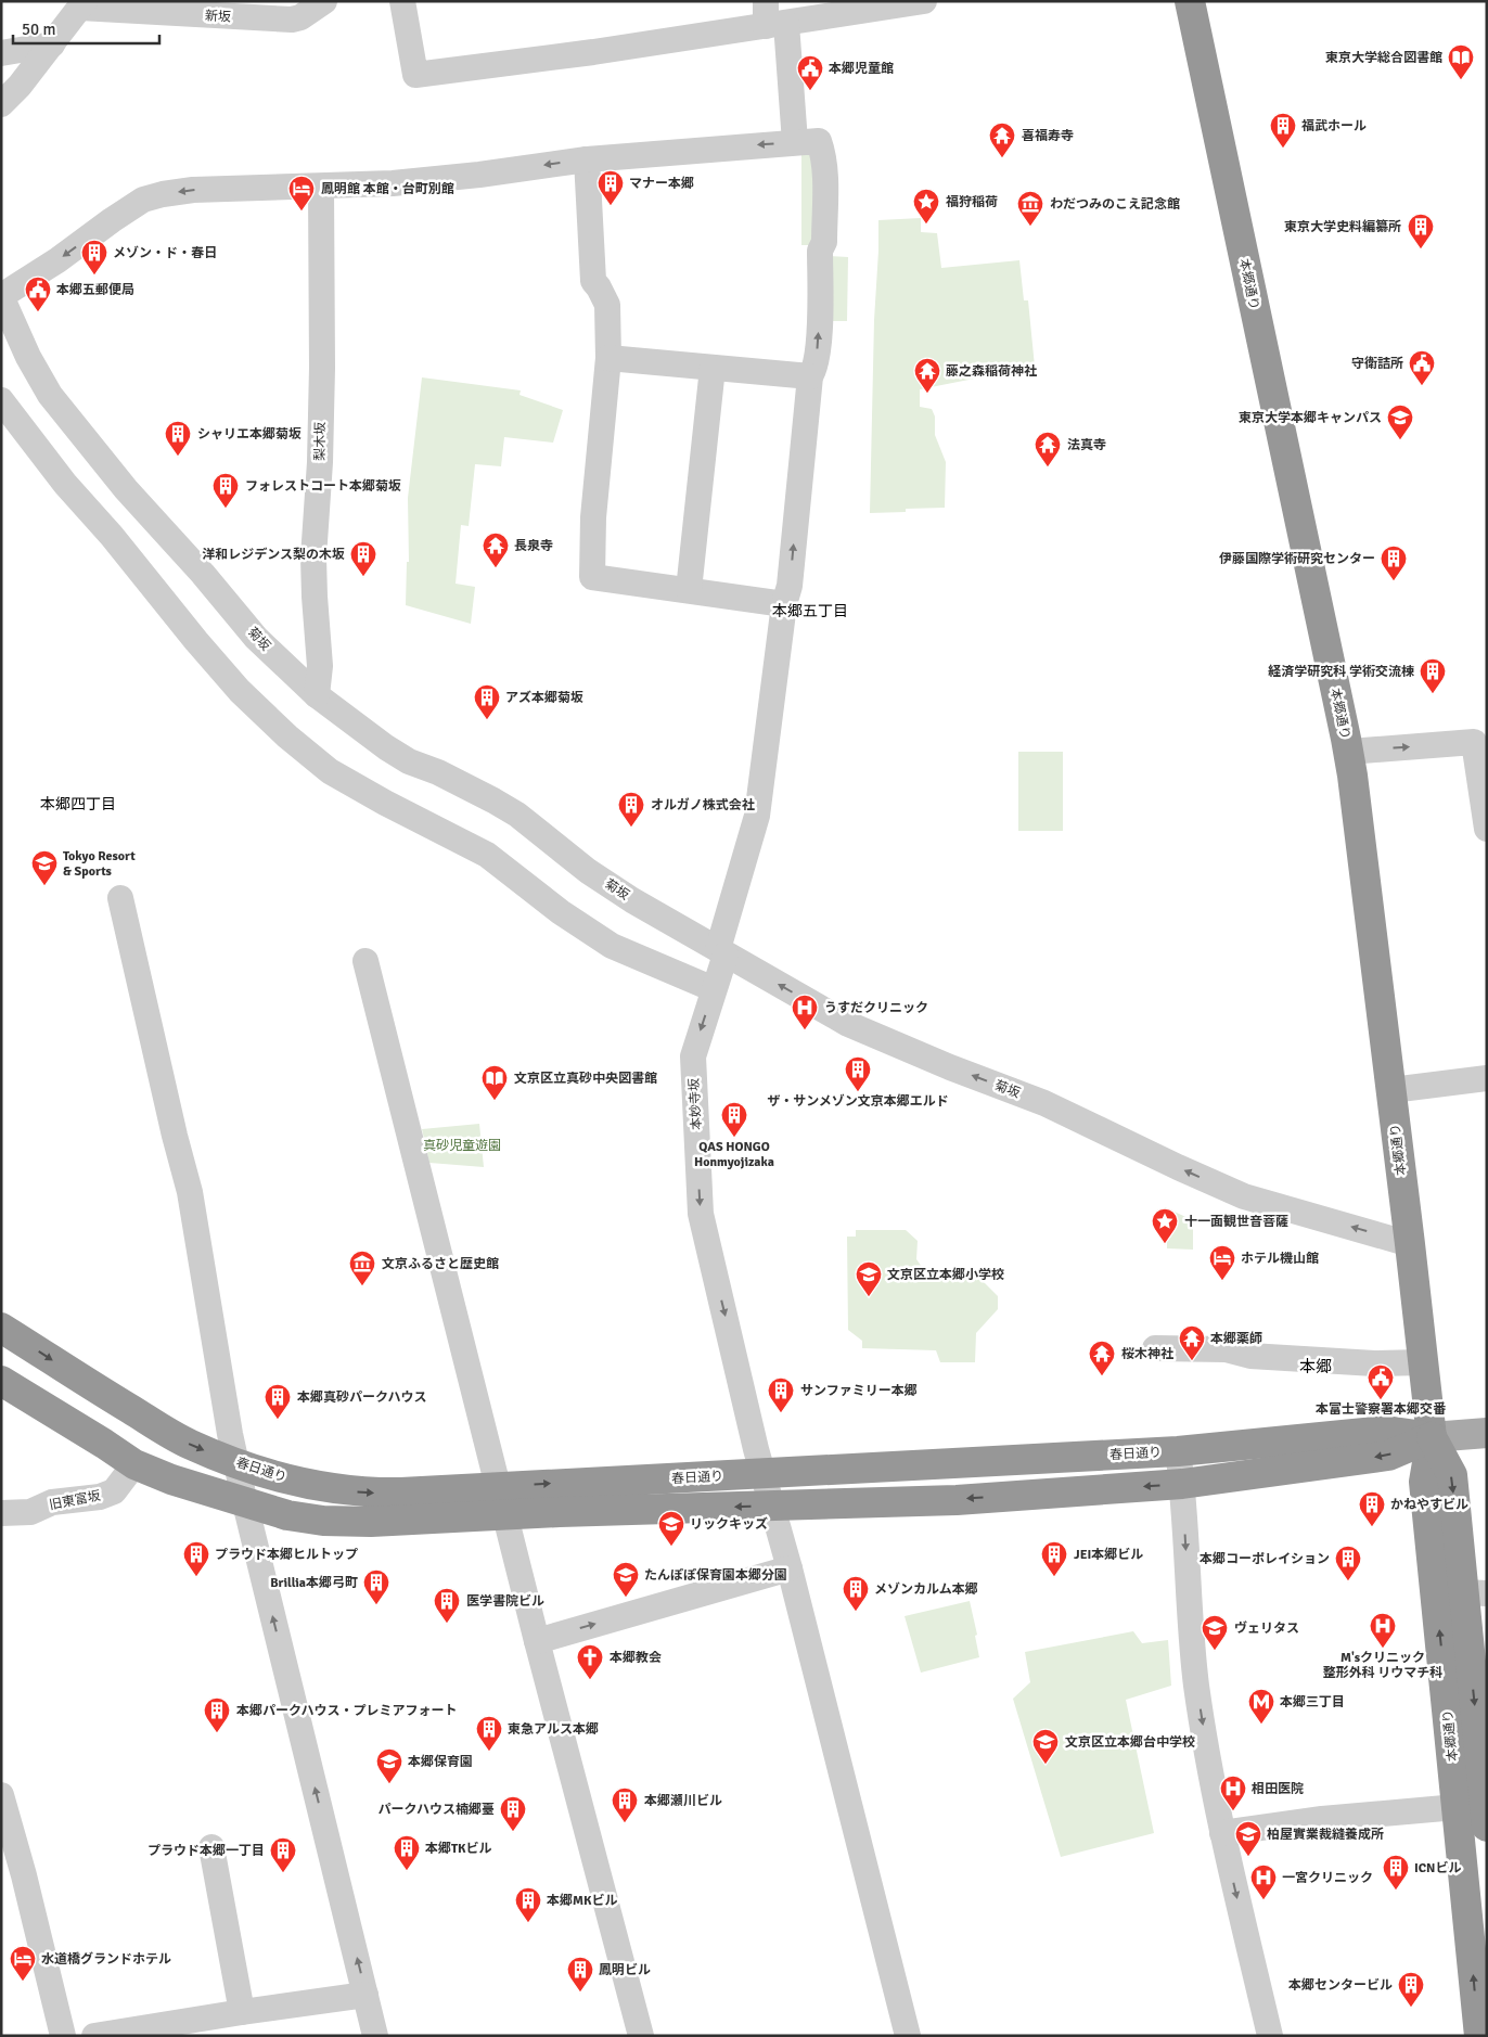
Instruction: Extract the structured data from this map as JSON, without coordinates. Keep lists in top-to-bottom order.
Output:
{
  "streets": {
    "highway": ["本郷通り", "春日通り"],
    "street": [
      "新坂",
      "梨木坂",
      "菊坂",
      "本妙寺坂",
      "旧東富坂"
    ]
  },
  "crossings": [
    ["本郷通り", "菊坂"],
    ["本郷通り", "春日通り"],
    ["梨木坂", "菊坂"],
    ["菊坂", "本妙寺坂"],
    ["本妙寺坂", "春日通り"],
    ["春日通り", "旧東富坂"]
  ],
  "districts": ["本郷五丁目", "本郷四丁目", "本郷"],
  "parks": ["真砂児童遊園"],
  "places": {
    "library": ["東京大学総合図書館", "文京区立真砂中央図書館"],
    "public building": [
      "本郷児童館",
      "本郷五郵便局",
      "守衛詰所",
      "本富士警察署本郷交番"
    ],
    "building": [
      "福武ホール",
      "マナー本郷",
      "東京大学史料編纂所",
      "メゾン・ド・春日",
      "シャリエ本郷菊坂",
      "フォレストコート本郷菊坂",
      "洋和レジデンス梨の木坂",
      "伊藤国際学術研究センター",
      "経済学研究科 学術交流棟",
      "アズ本郷菊坂",
      "オルガノ株式会社",
      "ザ・サンメゾン文京本郷エルド",
      "QAS HONGO Honmyojizaka",
      "サンファミリー本郷",
      "本郷真砂パークハウス",
      "かねやすビル",
      "プラウド本郷ヒルトップ",
      "JEI本郷ビル",
      "本郷コーポレイション",
      "Brillia本郷弓町",
      "メゾンカルム本郷",
      "医学書院ビル",
      "本郷パークハウス・プレミアフォート",
      "東急アルス本郷",
      "本郷瀬川ビル",
      "パークハウス楠郷臺",
      "本郷TKビル",
      "プラウド本郷一丁目",
      "ICNビル",
      "本郷MKビル",
      "鳳明ビル",
      "本郷センタービル"
    ],
    "temple": [
      "喜福寿寺",
      "藤之森稲荷神社",
      "法真寺",
      "長泉寺",
      "本郷薬師",
      "桜木神社"
    ],
    "hotel": ["鳳明館 本館・台町別館", "ホテル機山館", "水道橋グランドホテル"],
    "place": ["福狩稲荷", "十一面観世音菩薩"],
    "museum": ["わだつみのこえ記念館", "文京ふるさと歴史館"],
    "school or university": [
      "東京大学本郷キャンパス",
      "Tokyo Resort & Sports",
      "文京区立本郷小学校",
      "リックキッズ",
      "たんぽぽ保育園本郷分園",
      "ヴェリタス",
      "文京区立本郷台中学校",
      "本郷保育園",
      "柏屋實業裁縫養成所"
    ],
    "hospital": [
      "うすだクリニック",
      "M'sクリニック 整形外科 リウマチ科",
      "相田医院",
      "一宮クリニック"
    ],
    "church": ["本郷教会"],
    "metro station": ["本郷三丁目"]
  },
  "scale_bar": "50 m"
}
